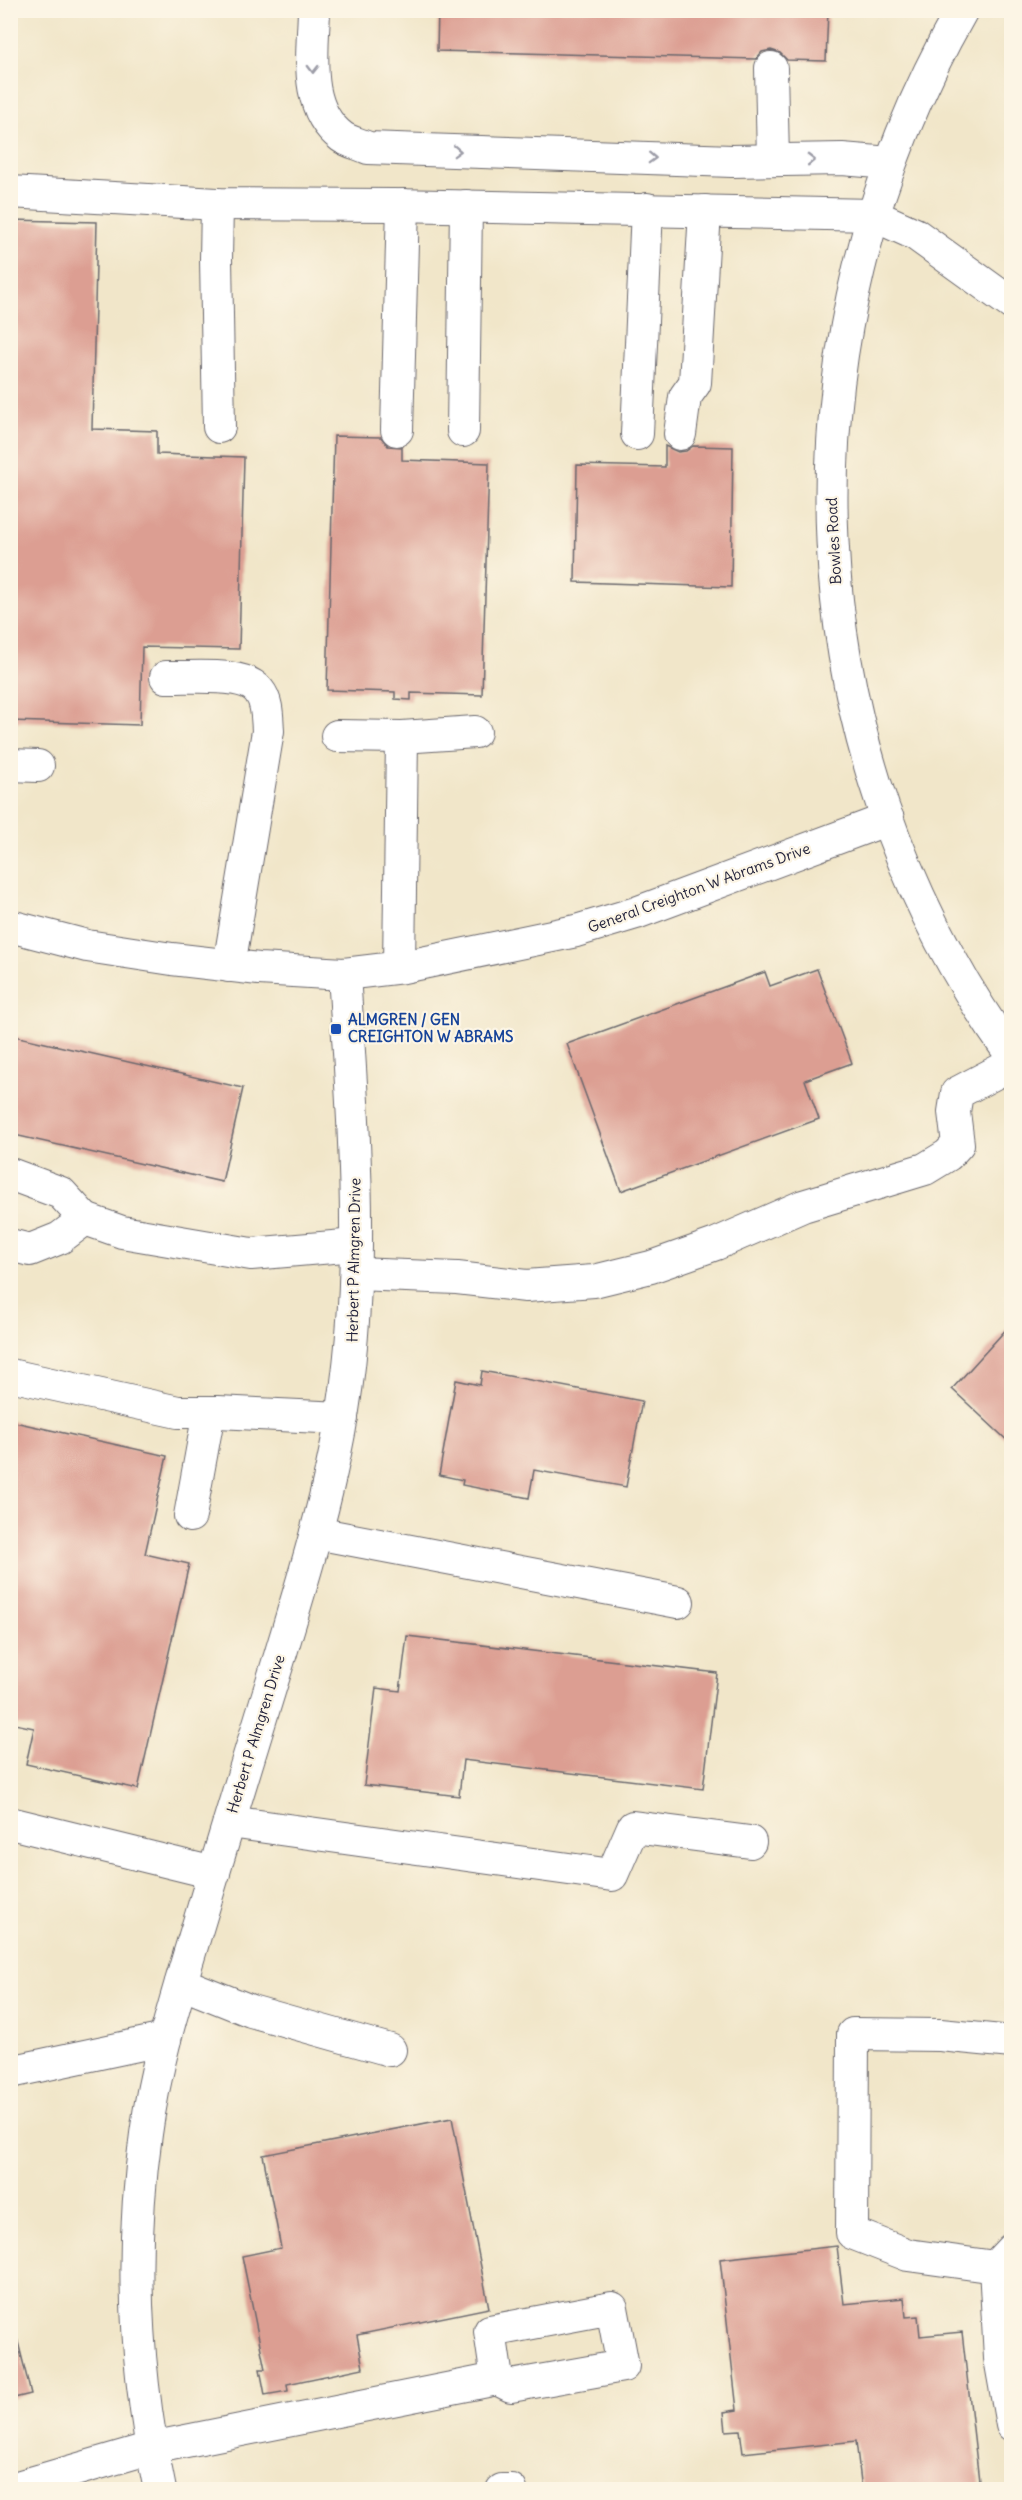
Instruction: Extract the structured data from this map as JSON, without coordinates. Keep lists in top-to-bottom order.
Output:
{
  "streets": {
    "street": ["Bowles Road", "General Creighton W Abrams Drive", "Herbert P Almgren Drive"]
  },
  "crossings": [
    ["Bowles Road", "General Creighton W Abrams Drive"],
    ["General Creighton W Abrams Drive", "Herbert P Almgren Drive"]
  ],
  "places": {
    "transit": ["ALMGREN / GEN CREIGHTON W ABRAMS"]
  }
}
